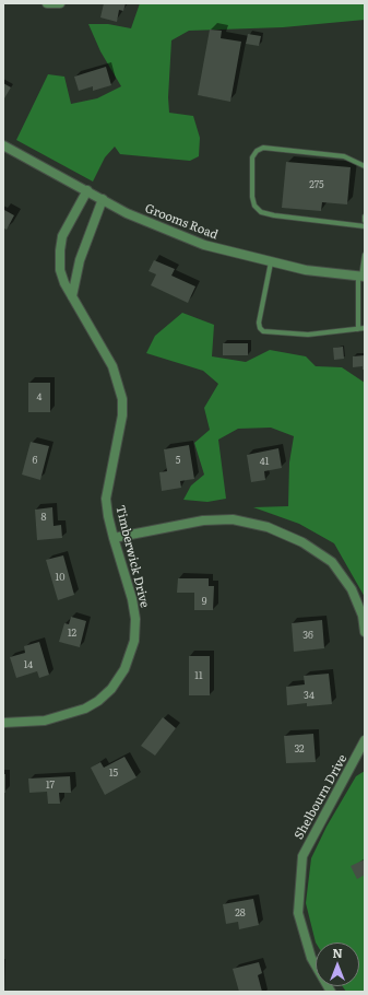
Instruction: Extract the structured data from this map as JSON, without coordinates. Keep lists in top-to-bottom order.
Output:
{
  "streets": {
    "street": ["Grooms Road", "Timberwick Drive", "Shelbourn Drive"]
  },
  "crossings": [
    ["Grooms Road", "Timberwick Drive"]
  ],
  "house_numbers": [
    "275",
    "4",
    "6",
    "5",
    "41",
    "8",
    "10",
    "9",
    "12",
    "36",
    "14",
    "11",
    "34",
    "32",
    "15",
    "17",
    "28"
  ],
  "north": "top"
}
